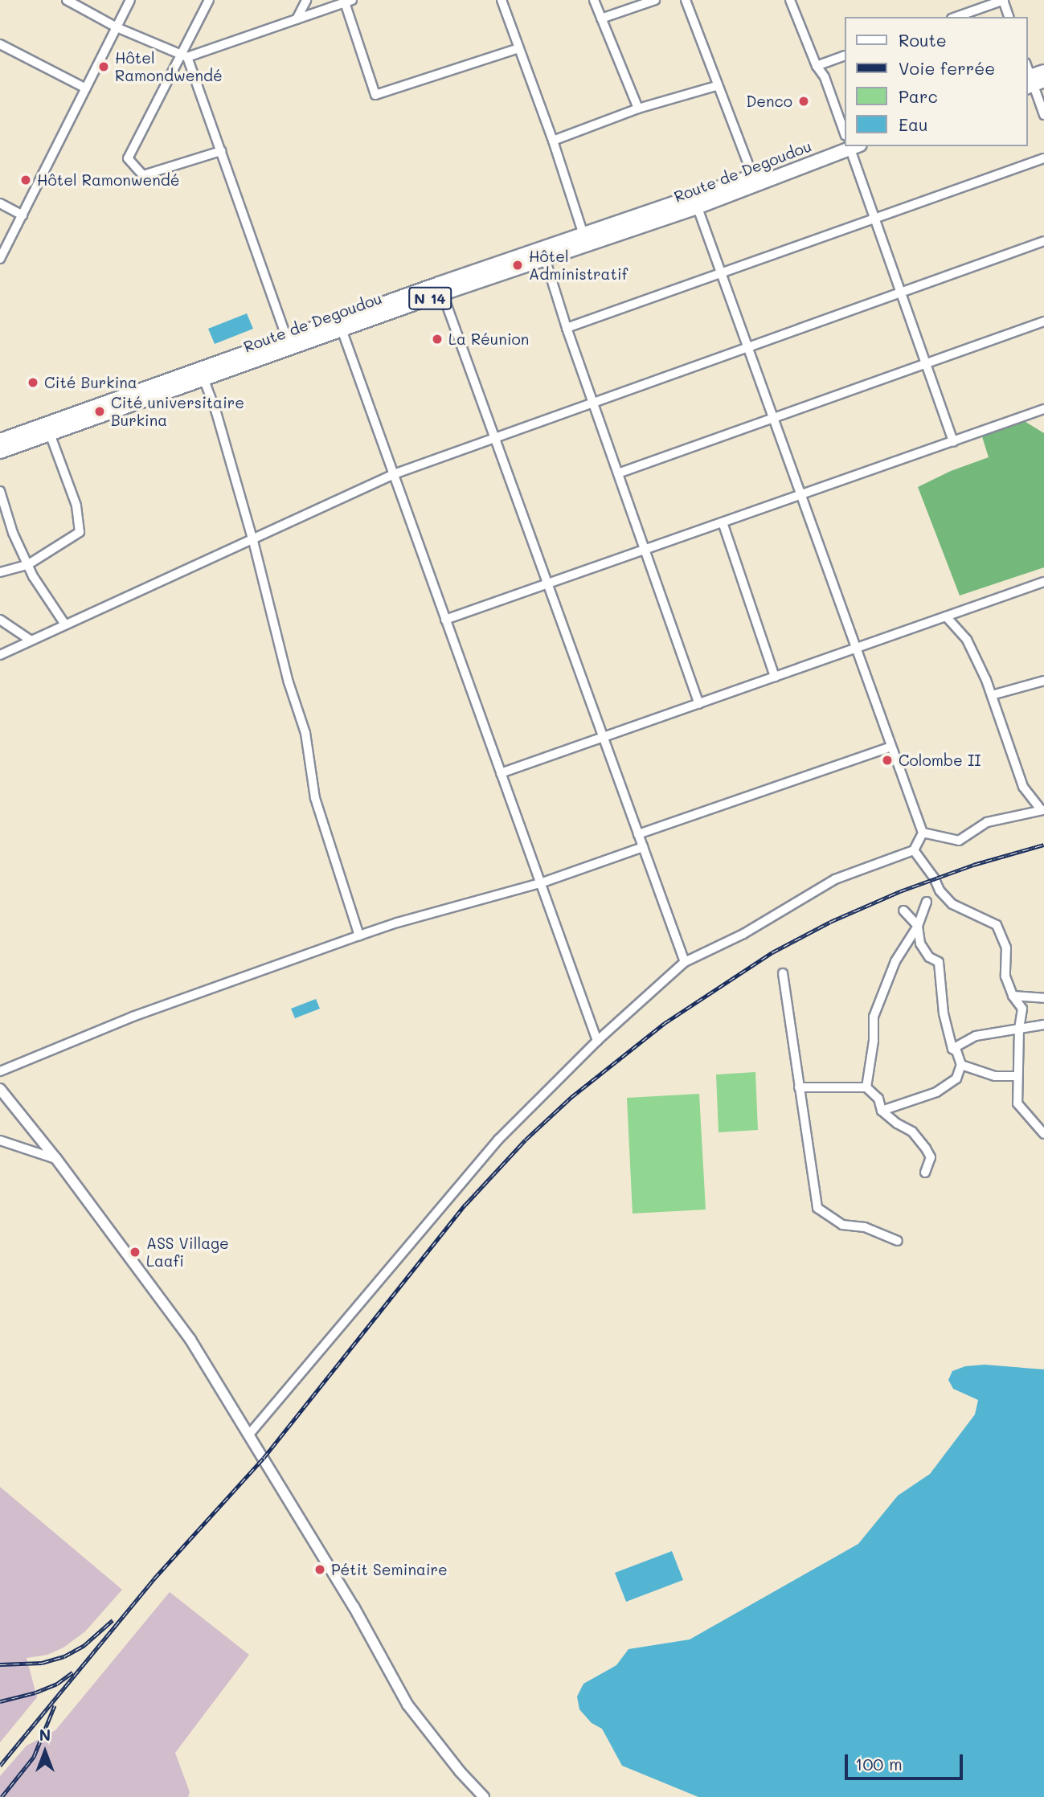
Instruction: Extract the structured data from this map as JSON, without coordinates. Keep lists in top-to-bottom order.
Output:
{
  "streets": {
    "main road": ["Route de Degoudou", "N 14"]
  },
  "places": [
    "Hôtel Ramondwendé",
    "Denco",
    "Hôtel Ramonwendé",
    "Hôtel Administratif",
    "La Réunion",
    "Cité Burkina",
    "Cité universitaire Burkina",
    "Colombe II",
    "ASS Village Laafi",
    "Pétit Seminaire"
  ],
  "legend": [
    "Route",
    "Voie ferrée",
    "Parc",
    "Eau"
  ],
  "scale_bar": "100 m",
  "north": "top"
}
